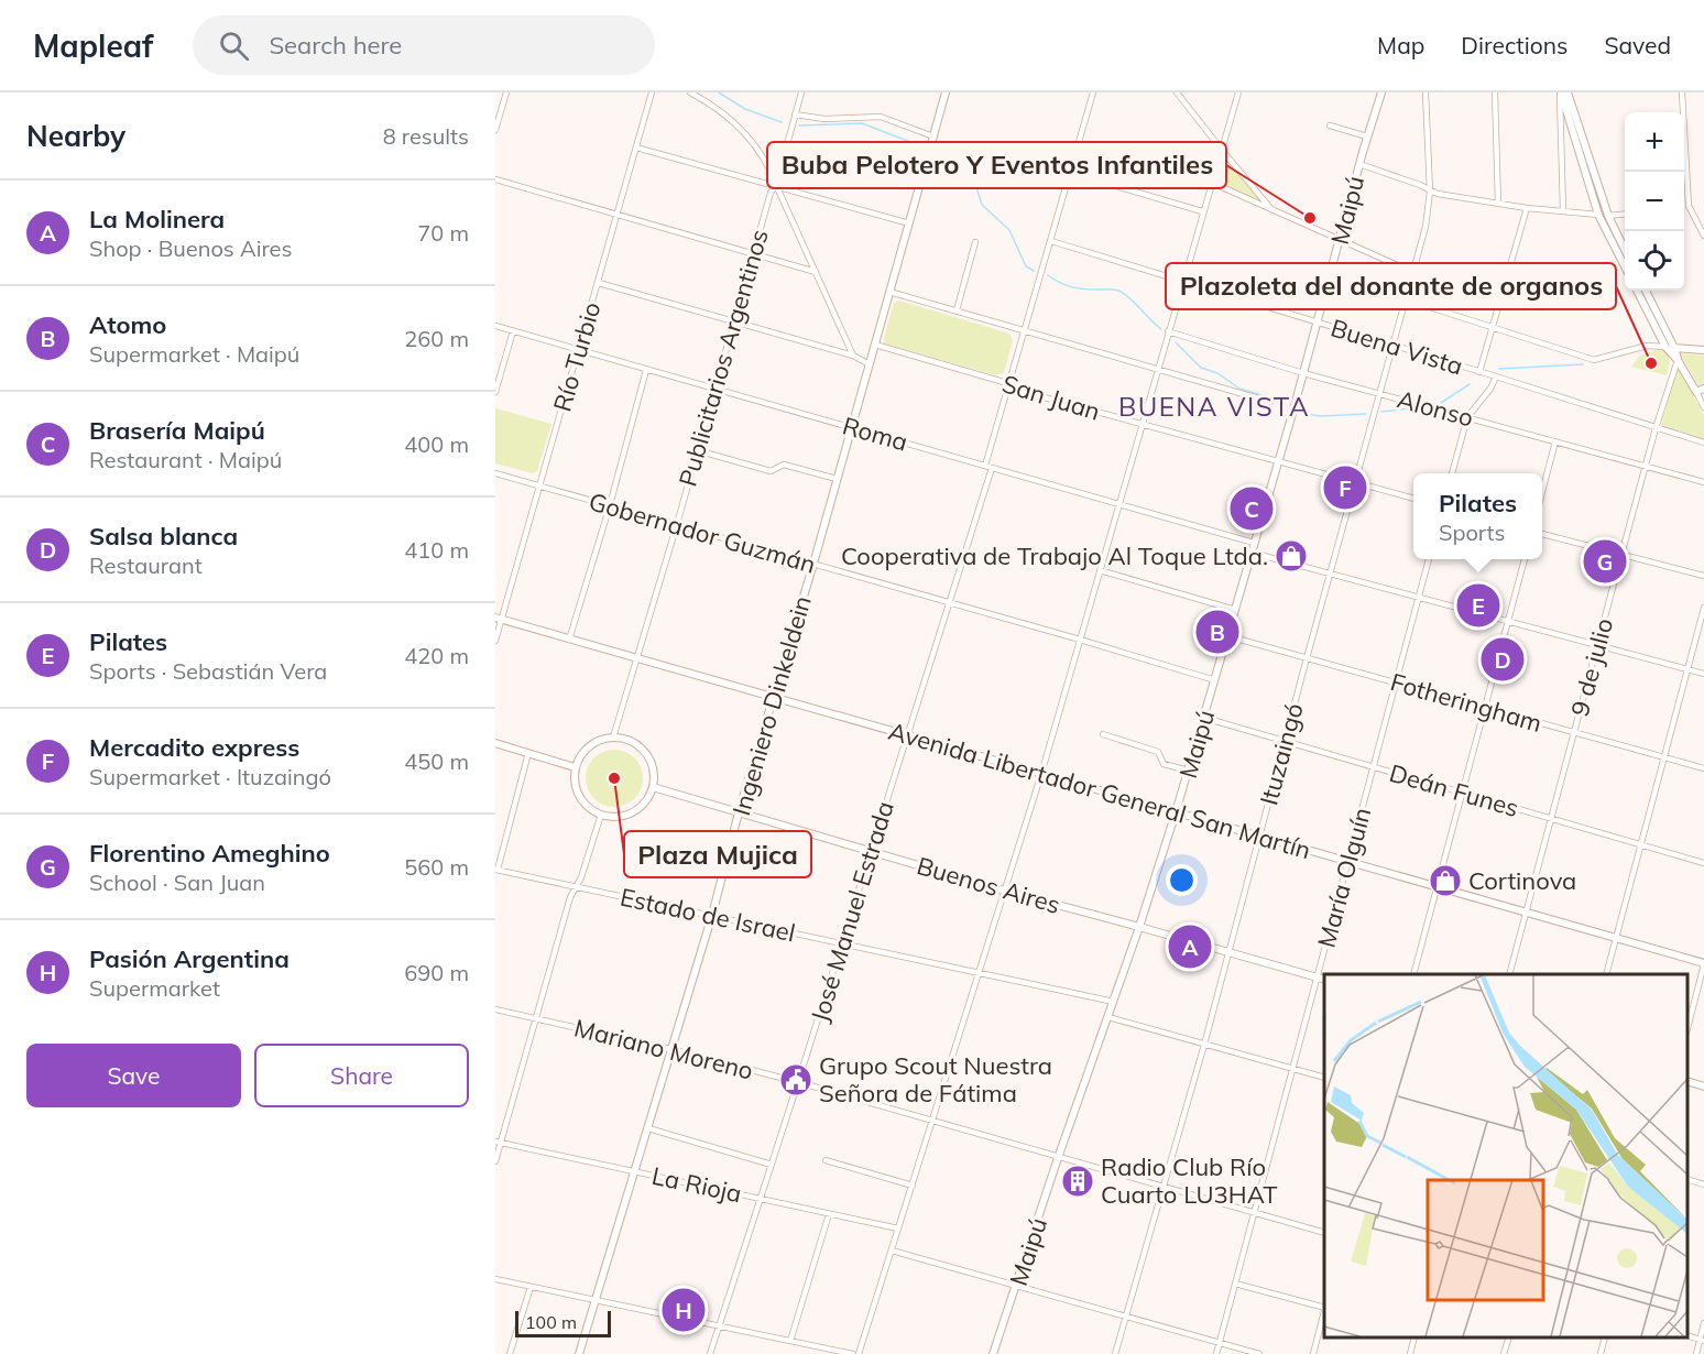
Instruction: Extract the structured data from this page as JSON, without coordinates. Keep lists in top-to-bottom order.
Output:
{
  "streets": {
    "main road": [
      "Maipú",
      "Ingeniero Dinkeldein",
      "Avenida Libertador General San Martín",
      "Buenos Aires"
    ],
    "street": [
      "Buena Vista",
      "Río Turbio",
      "Publicitarios Argentinos",
      "San Juan",
      "Alonso",
      "Roma",
      "Gobernador Guzmán",
      "9 de julio",
      "Fotheringham",
      "Ituzaingó",
      "Deán Funes",
      "María Olguín",
      "José Manuel Estrada",
      "Estado de Israel",
      "Mariano Moreno",
      "La Rioja"
    ]
  },
  "crossings": [
    ["Maipú", "Buena Vista"],
    ["Maipú", "San Juan"],
    ["Maipú", "Alonso"],
    ["Maipú", "Roma"],
    ["Maipú", "Gobernador Guzmán"],
    ["Maipú", "Fotheringham"],
    ["Maipú", "Avenida Libertador General San Martín"],
    ["Maipú", "Deán Funes"],
    ["Maipú", "Buenos Aires"],
    ["Maipú", "Estado de Israel"],
    ["Maipú", "Mariano Moreno"],
    ["Buena Vista", "9 de julio"],
    ["Buena Vista", "Ituzaingó"],
    ["Buena Vista", "José Manuel Estrada"],
    ["Río Turbio", "Roma"],
    ["Río Turbio", "Gobernador Guzmán"],
    ["Río Turbio", "Avenida Libertador General San Martín"],
    ["Publicitarios Argentinos", "Roma"],
    ["Publicitarios Argentinos", "Gobernador Guzmán"],
    ["Publicitarios Argentinos", "Avenida Libertador General San Martín"],
    ["Publicitarios Argentinos", "Buenos Aires"],
    ["San Juan", "Ingeniero Dinkeldein"],
    ["San Juan", "Ituzaingó"],
    ["San Juan", "José Manuel Estrada"],
    ["Alonso", "9 de julio"],
    ["Alonso", "Ituzaingó"],
    ["Roma", "Ingeniero Dinkeldein"],
    ["Roma", "José Manuel Estrada"],
    ["Gobernador Guzmán", "Ingeniero Dinkeldein"],
    ["Gobernador Guzmán", "José Manuel Estrada"],
    ["9 de julio", "Fotheringham"],
    ["9 de julio", "Avenida Libertador General San Martín"],
    ["9 de julio", "Deán Funes"],
    ["Fotheringham", "Ituzaingó"],
    ["Fotheringham", "María Olguín"],
    ["Ingeniero Dinkeldein", "Avenida Libertador General San Martín"],
    ["Ingeniero Dinkeldein", "Buenos Aires"],
    ["Ingeniero Dinkeldein", "Estado de Israel"],
    ["Ingeniero Dinkeldein", "Mariano Moreno"],
    ["Ingeniero Dinkeldein", "La Rioja"],
    ["Ituzaingó", "Avenida Libertador General San Martín"],
    ["Ituzaingó", "Deán Funes"],
    ["Ituzaingó", "Buenos Aires"],
    ["Ituzaingó", "Mariano Moreno"],
    ["Avenida Libertador General San Martín", "María Olguín"],
    ["Avenida Libertador General San Martín", "José Manuel Estrada"],
    ["Deán Funes", "María Olguín"],
    ["María Olguín", "Buenos Aires"],
    ["María Olguín", "Mariano Moreno"],
    ["Buenos Aires", "José Manuel Estrada"],
    ["José Manuel Estrada", "Estado de Israel"],
    ["José Manuel Estrada", "Mariano Moreno"],
    ["José Manuel Estrada", "La Rioja"]
  ],
  "districts": ["BUENA VISTA"],
  "places": {
    "other": ["Buba Pelotero Y Eventos Infantiles", "Plazoleta del donante de organos", "Plaza Mujica"],
    "shop": ["Cooperativa de Trabajo Al Toque Ltda.", "Cortinova"],
    "public building": ["Grupo Scout Nuestra Señora de Fátima"],
    "building": ["Radio Club Río Cuarto LU3HAT"]
  },
  "scale_bar": "100 m",
  "page": {
    "header": "Mapleaf",
    "search": "Search here",
    "nav": ["Map", "Directions", "Saved"],
    "heading": ["Nearby", "8 results"],
    "map_buttons": ["+", "−"],
    "list": [
      {
        "mark": "A",
        "name": "La Molinera",
        "note": "Shop · Buenos Aires",
        "value": "70 m"
      },
      {
        "mark": "B",
        "name": "Atomo",
        "note": "Supermarket · Maipú",
        "value": "260 m"
      },
      {
        "mark": "C",
        "name": "Brasería Maipú",
        "note": "Restaurant · Maipú",
        "value": "400 m"
      },
      {
        "mark": "D",
        "name": "Salsa blanca",
        "note": "Restaurant",
        "value": "410 m"
      },
      {
        "mark": "E",
        "name": "Pilates",
        "note": "Sports · Sebastián Vera",
        "value": "420 m"
      },
      {
        "mark": "F",
        "name": "Mercadito express",
        "note": "Supermarket · Ituzaingó",
        "value": "450 m"
      },
      {
        "mark": "G",
        "name": "Florentino Ameghino",
        "note": "School · San Juan",
        "value": "560 m"
      },
      {
        "mark": "H",
        "name": "Pasión Argentina",
        "note": "Supermarket",
        "value": "690 m"
      }
    ],
    "pins": [
      "F",
      "C",
      "G",
      "E",
      "B",
      "D",
      "A",
      "H"
    ],
    "popup": ["Pilates", "Sports"],
    "buttons": ["Save", "Share"],
    "scale": "100 m"
  }
}
